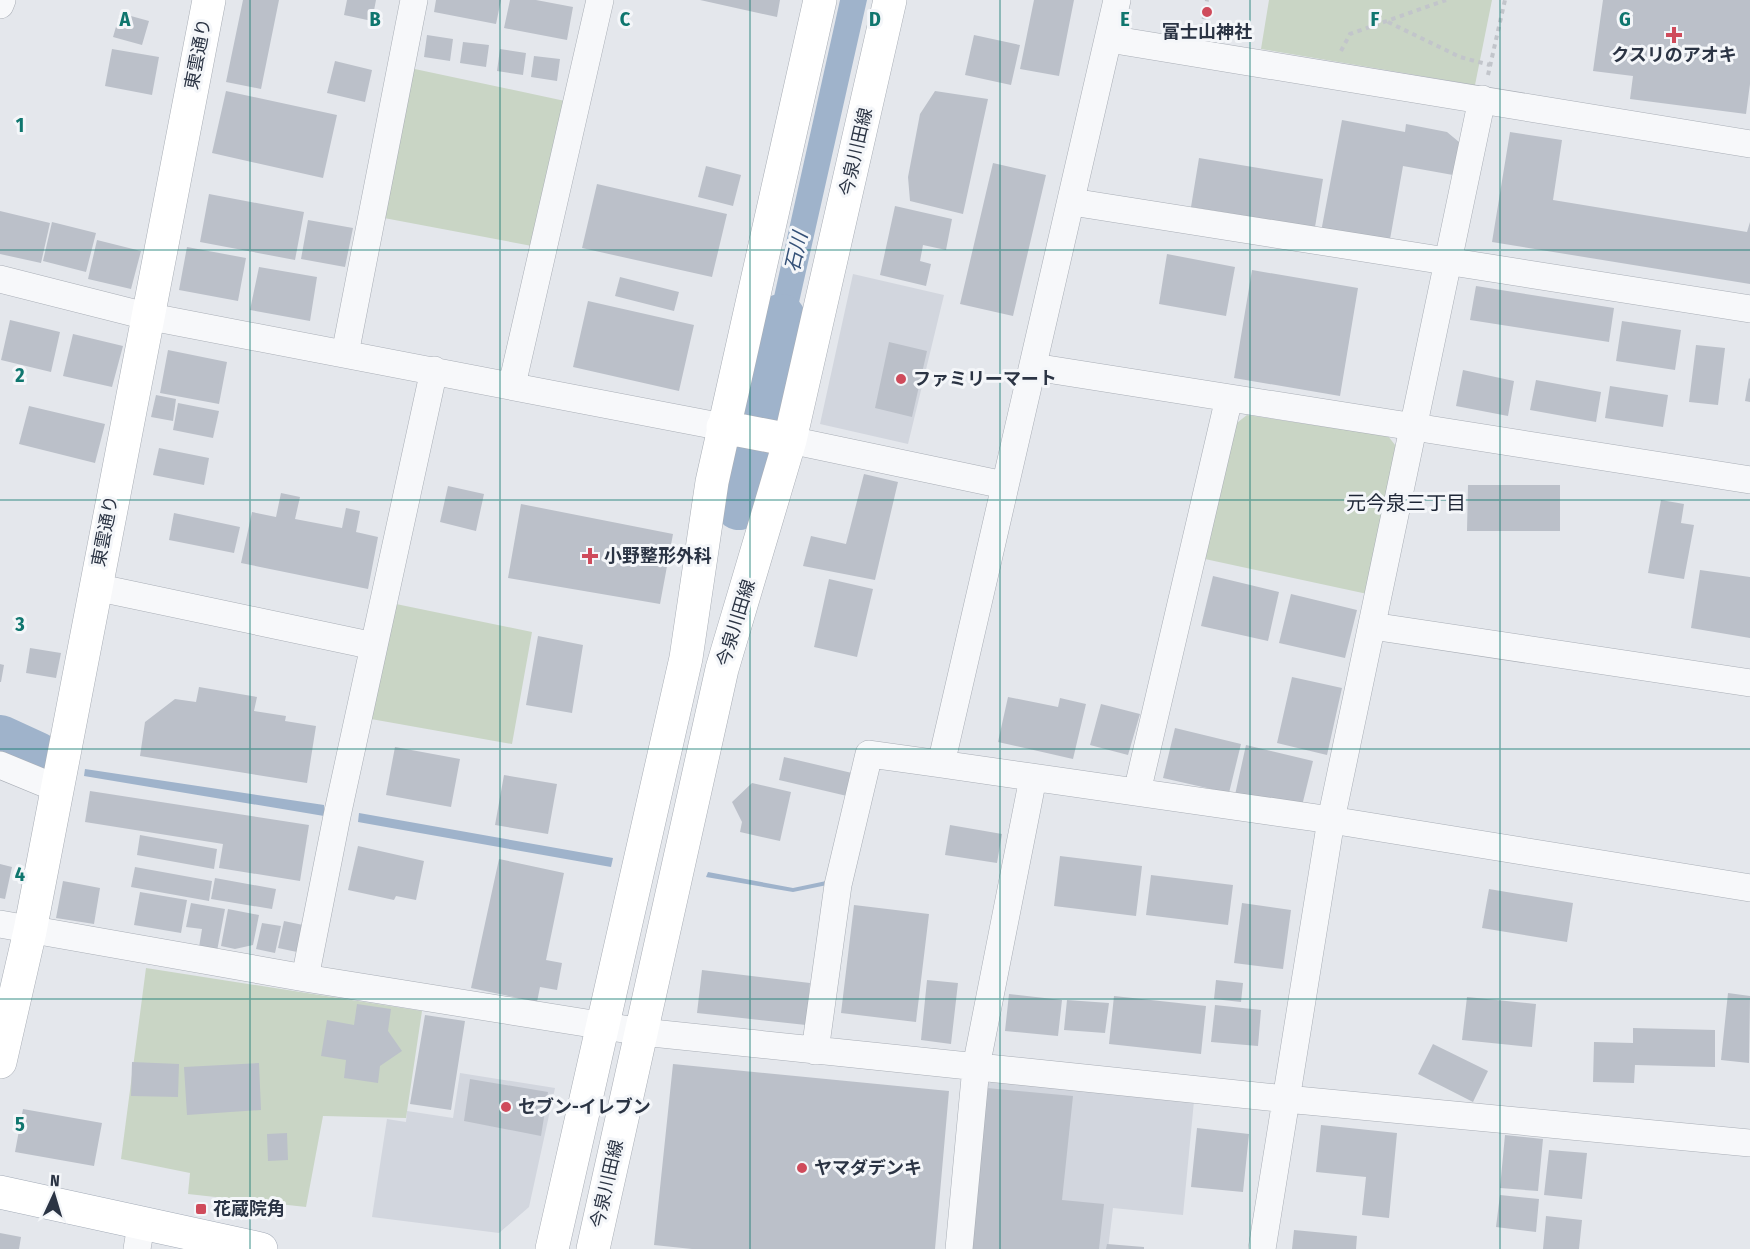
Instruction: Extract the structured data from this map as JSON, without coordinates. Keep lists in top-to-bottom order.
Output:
{
  "streets": {
    "street": ["東雲通り", "今泉川田線"]
  },
  "districts": ["元今泉三丁目"],
  "water": ["石川"],
  "places": {
    "other": [
      "富士山神社",
      "ファミリーマート",
      "セブン-イレブン",
      "ヤマダデンキ"
    ],
    "health": ["クスリのアオキ", "小野整形外科"],
    "transit": ["花蔵院角"]
  },
  "north": "top",
  "grid": {
    "columns": [
      "A",
      "B",
      "C",
      "D",
      "E",
      "F",
      "G"
    ],
    "rows": [
      "1",
      "2",
      "3",
      "4",
      "5"
    ]
  }
}
